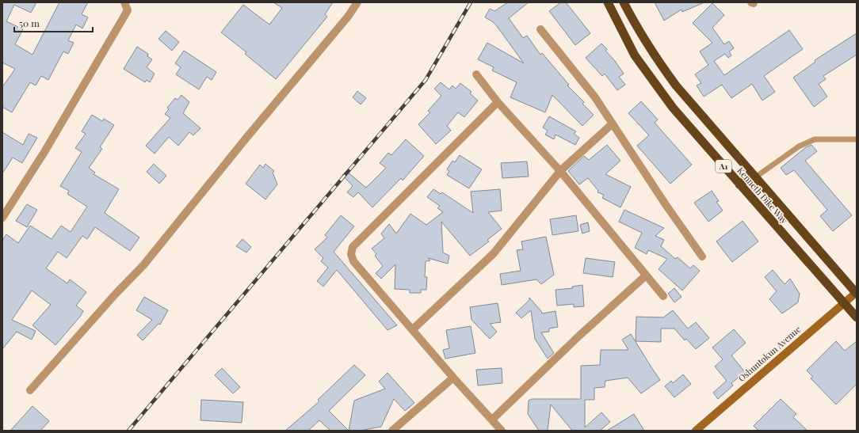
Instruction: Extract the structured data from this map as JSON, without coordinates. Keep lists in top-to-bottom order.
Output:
{
  "streets": {
    "highway": ["A1", "Kenneth Dike Way"],
    "main road": ["Oshuntokun Avenue"]
  },
  "crossings": [
    ["Kenneth Dike Way", "Oshuntokun Avenue"]
  ],
  "scale_bar": "50 m"
}
